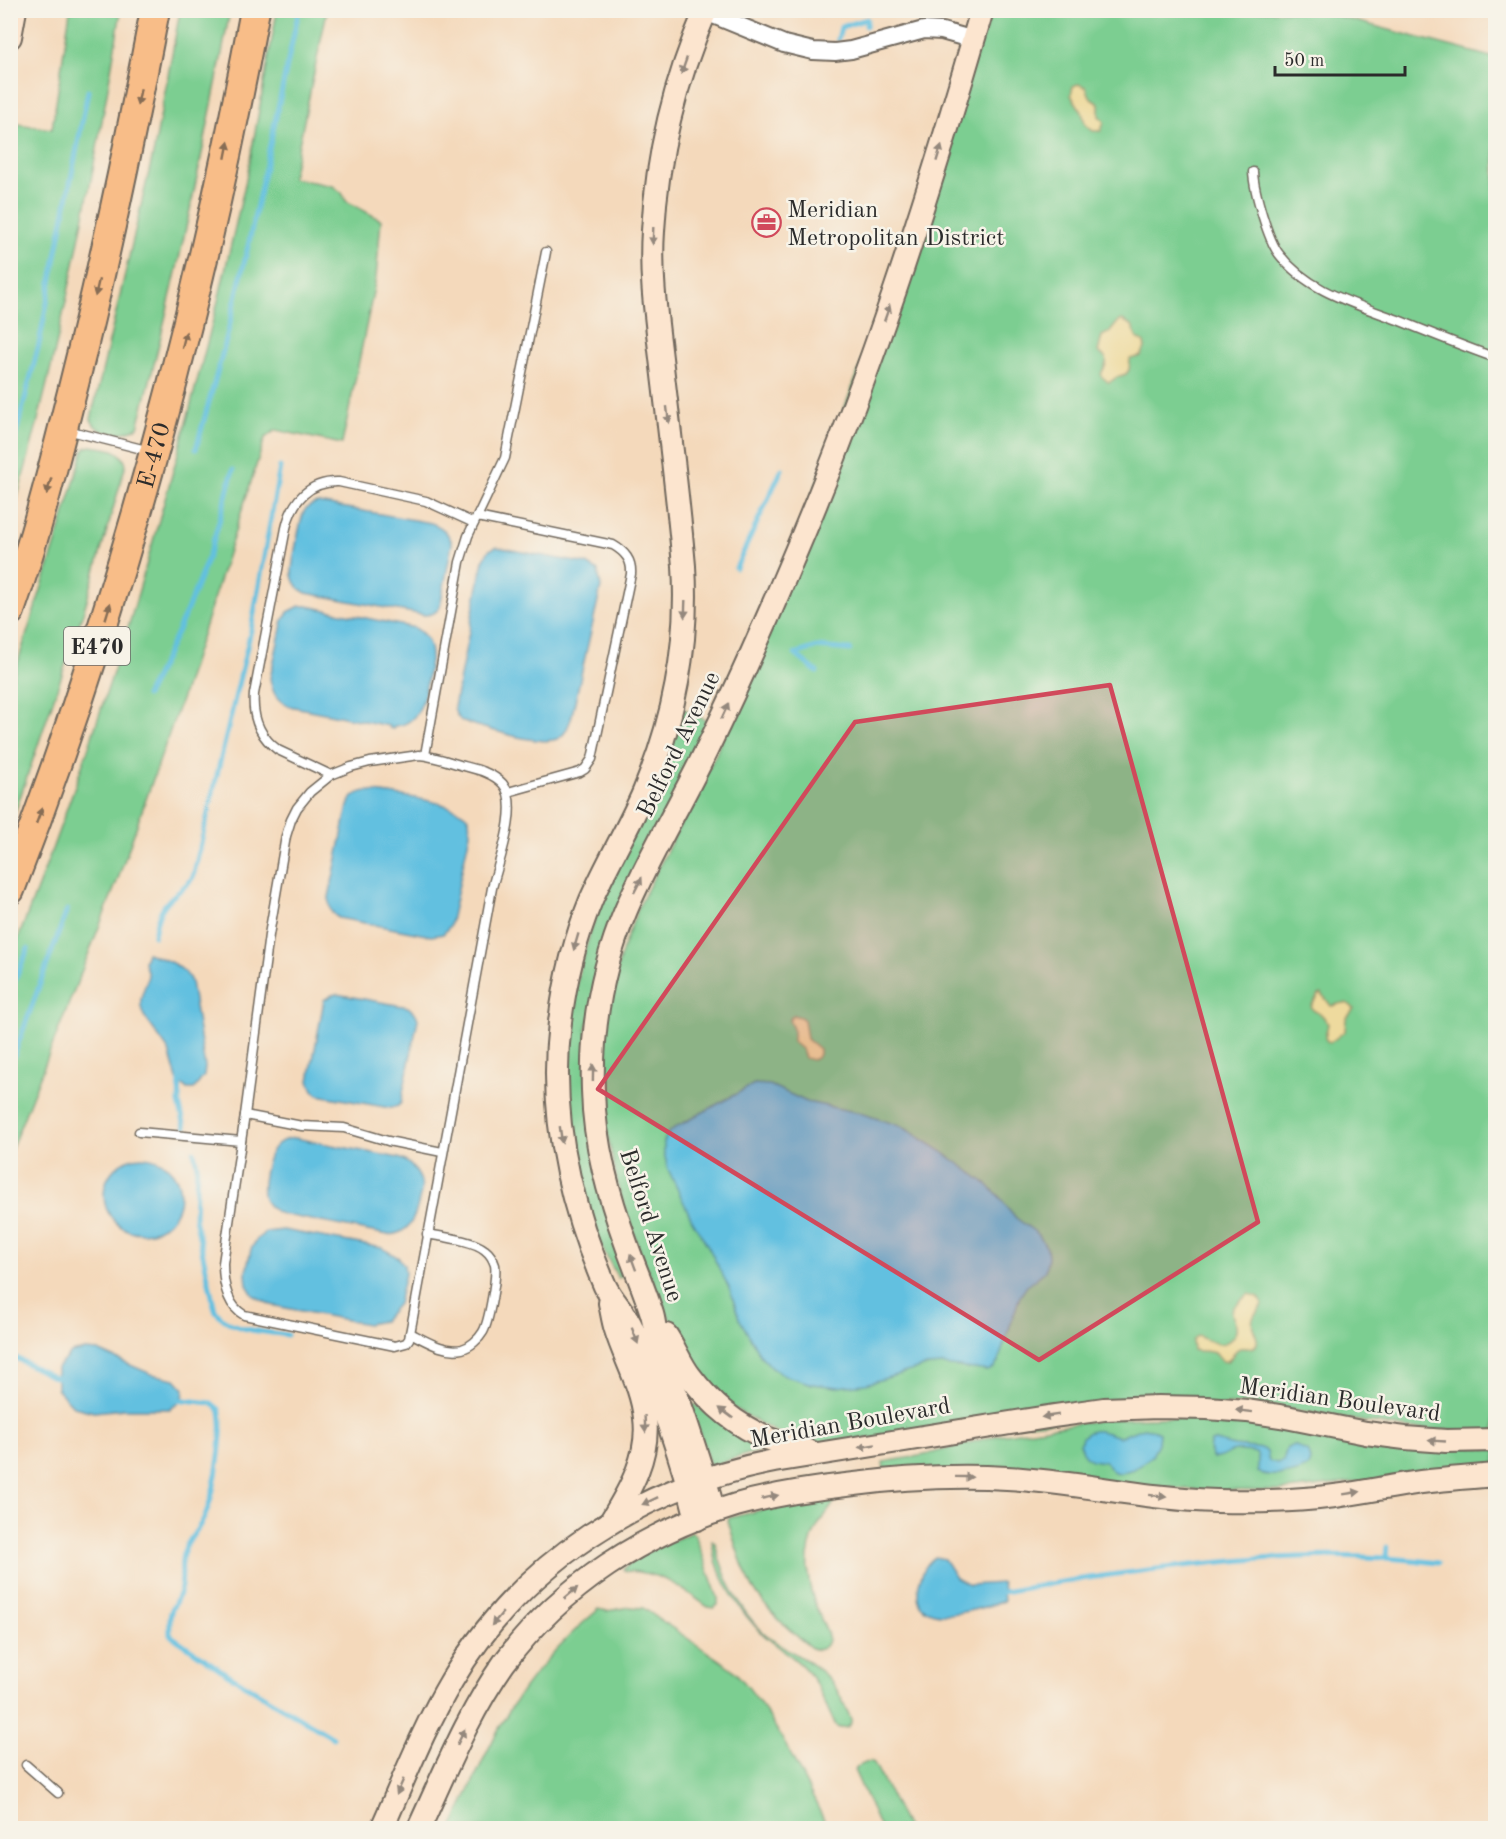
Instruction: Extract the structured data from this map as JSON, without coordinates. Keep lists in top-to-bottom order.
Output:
{
  "streets": {
    "highway": ["E-470", "E470"],
    "main road": ["Belford Avenue", "Meridian Boulevard"]
  },
  "crossings": [
    ["Belford Avenue", "Meridian Boulevard"]
  ],
  "places": {
    "office": ["Meridian Metropolitan District"]
  },
  "scale_bar": "50 m"
}
